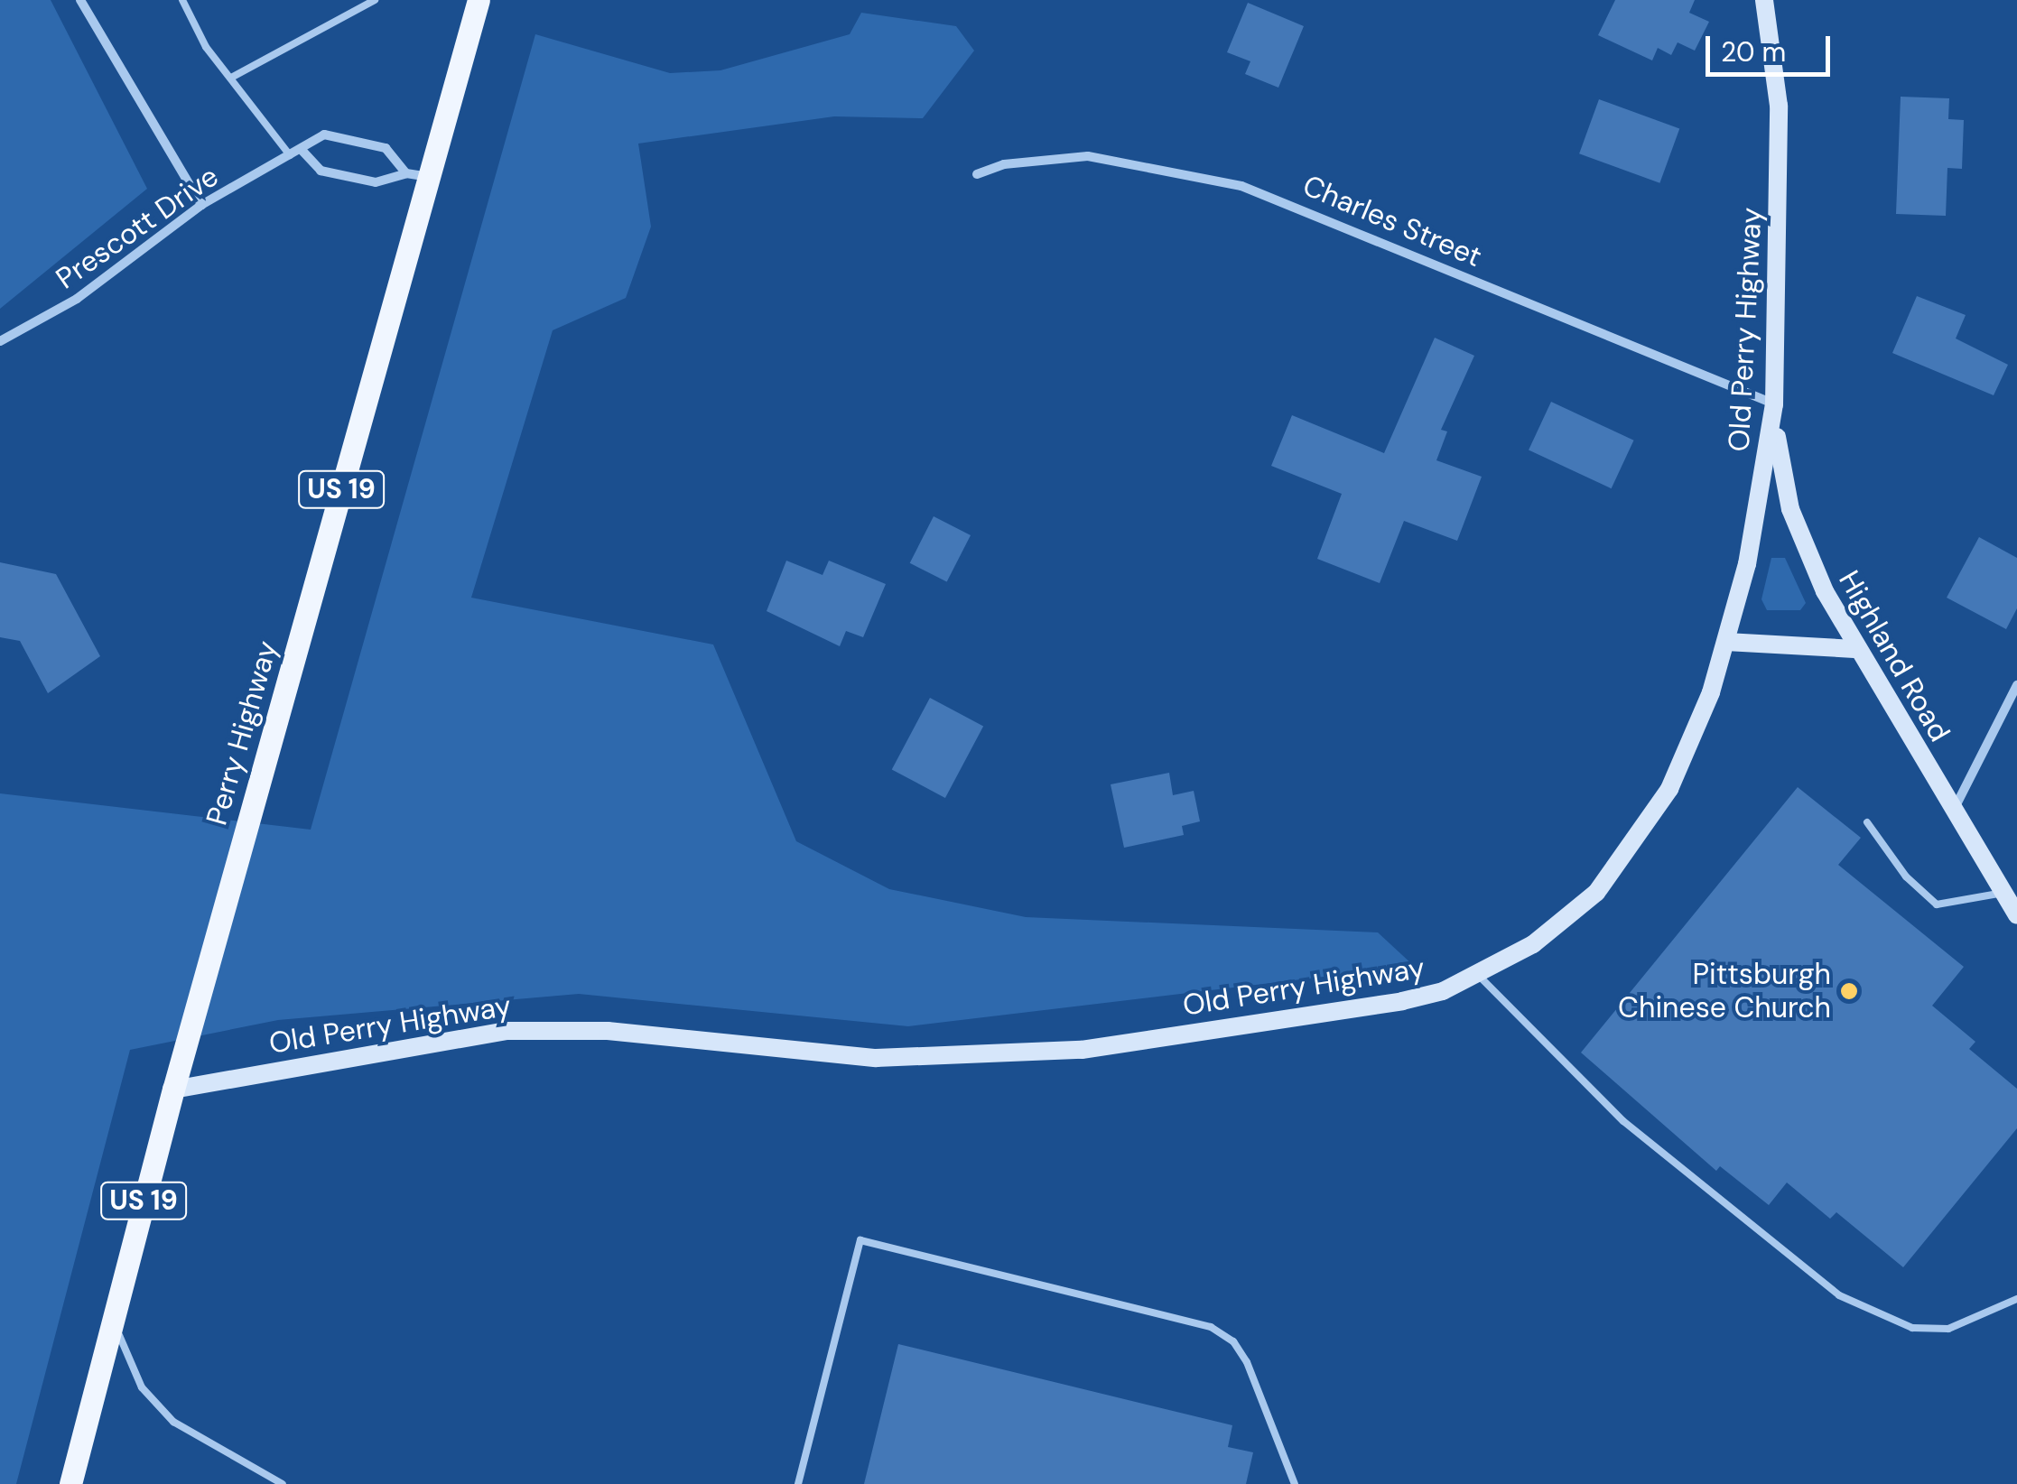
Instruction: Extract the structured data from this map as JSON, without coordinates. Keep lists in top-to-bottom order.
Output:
{
  "streets": {
    "main road": ["US 19", "Perry Highway"],
    "street": [
      "Charles Street",
      "Prescott Drive",
      "Old Perry Highway",
      "Highland Road"
    ]
  },
  "crossings": [
    ["Charles Street", "Old Perry Highway"],
    ["Charles Street", "Highland Road"],
    ["Prescott Drive", "Perry Highway"],
    ["Old Perry Highway", "Highland Road"],
    ["Old Perry Highway", "Perry Highway"]
  ],
  "places": ["Pittsburgh Chinese Church"],
  "scale_bar": "20 m"
}
